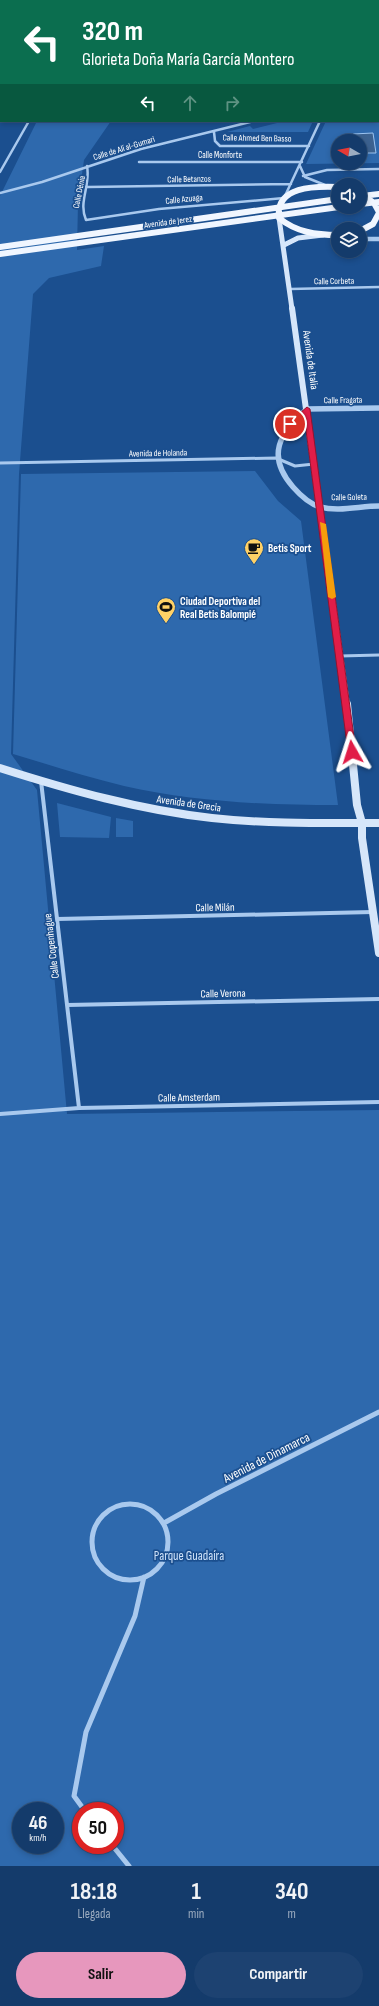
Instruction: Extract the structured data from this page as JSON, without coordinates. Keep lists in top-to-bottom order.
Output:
{
  "streets": {
    "main road": ["Avenida de Jerez", "Avenida de Italia", "Avenida de Grecia"],
    "street": [
      "Calle Ahmed Ben Basso",
      "Calle de Alí al-Gumari",
      "Calle Monforte",
      "Calle Betanzos",
      "Calle Dénia",
      "Calle Azuaga",
      "Calle Corbeta",
      "Calle Fragata",
      "Avenida de Holanda",
      "Calle Goleta",
      "Calle Milán",
      "Calle Copenhague",
      "Calle Verona",
      "Calle Amsterdam",
      "Avenida de Dinamarca"
    ]
  },
  "crossings": [
    ["Calle Ahmed Ben Basso", "Calle de Alí al-Gumari"],
    ["Calle de Alí al-Gumari", "Calle Dénia"],
    ["Calle Betanzos", "Calle Dénia"],
    ["Calle Dénia", "Calle Azuaga"],
    ["Avenida de Jerez", "Avenida de Italia"],
    ["Calle Corbeta", "Avenida de Italia"],
    ["Avenida de Italia", "Calle Fragata"],
    ["Avenida de Italia", "Avenida de Holanda"],
    ["Avenida de Italia", "Calle Goleta"],
    ["Avenida de Italia", "Avenida de Grecia"],
    ["Avenida de Italia", "Calle Milán"],
    ["Avenida de Grecia", "Calle Copenhague"],
    ["Calle Milán", "Calle Copenhague"],
    ["Calle Copenhague", "Calle Verona"],
    ["Calle Copenhague", "Calle Amsterdam"]
  ],
  "parks": ["Parque Guadaíra"],
  "places": {
    "cafe": ["Betis Sport"],
    "sports": ["Ciudad Deportiva del Real Betis Balompié"]
  },
  "north": "left",
  "page": {
    "turn": ["320 m", "Glorieta Doña María García Montero"],
    "speed": "46 km/h",
    "limit": "50",
    "eta": [
      "18:18",
      "Llegada",
      "1",
      "min",
      "340",
      "m"
    ],
    "buttons": ["Salir", "Compartir"]
  }
}
